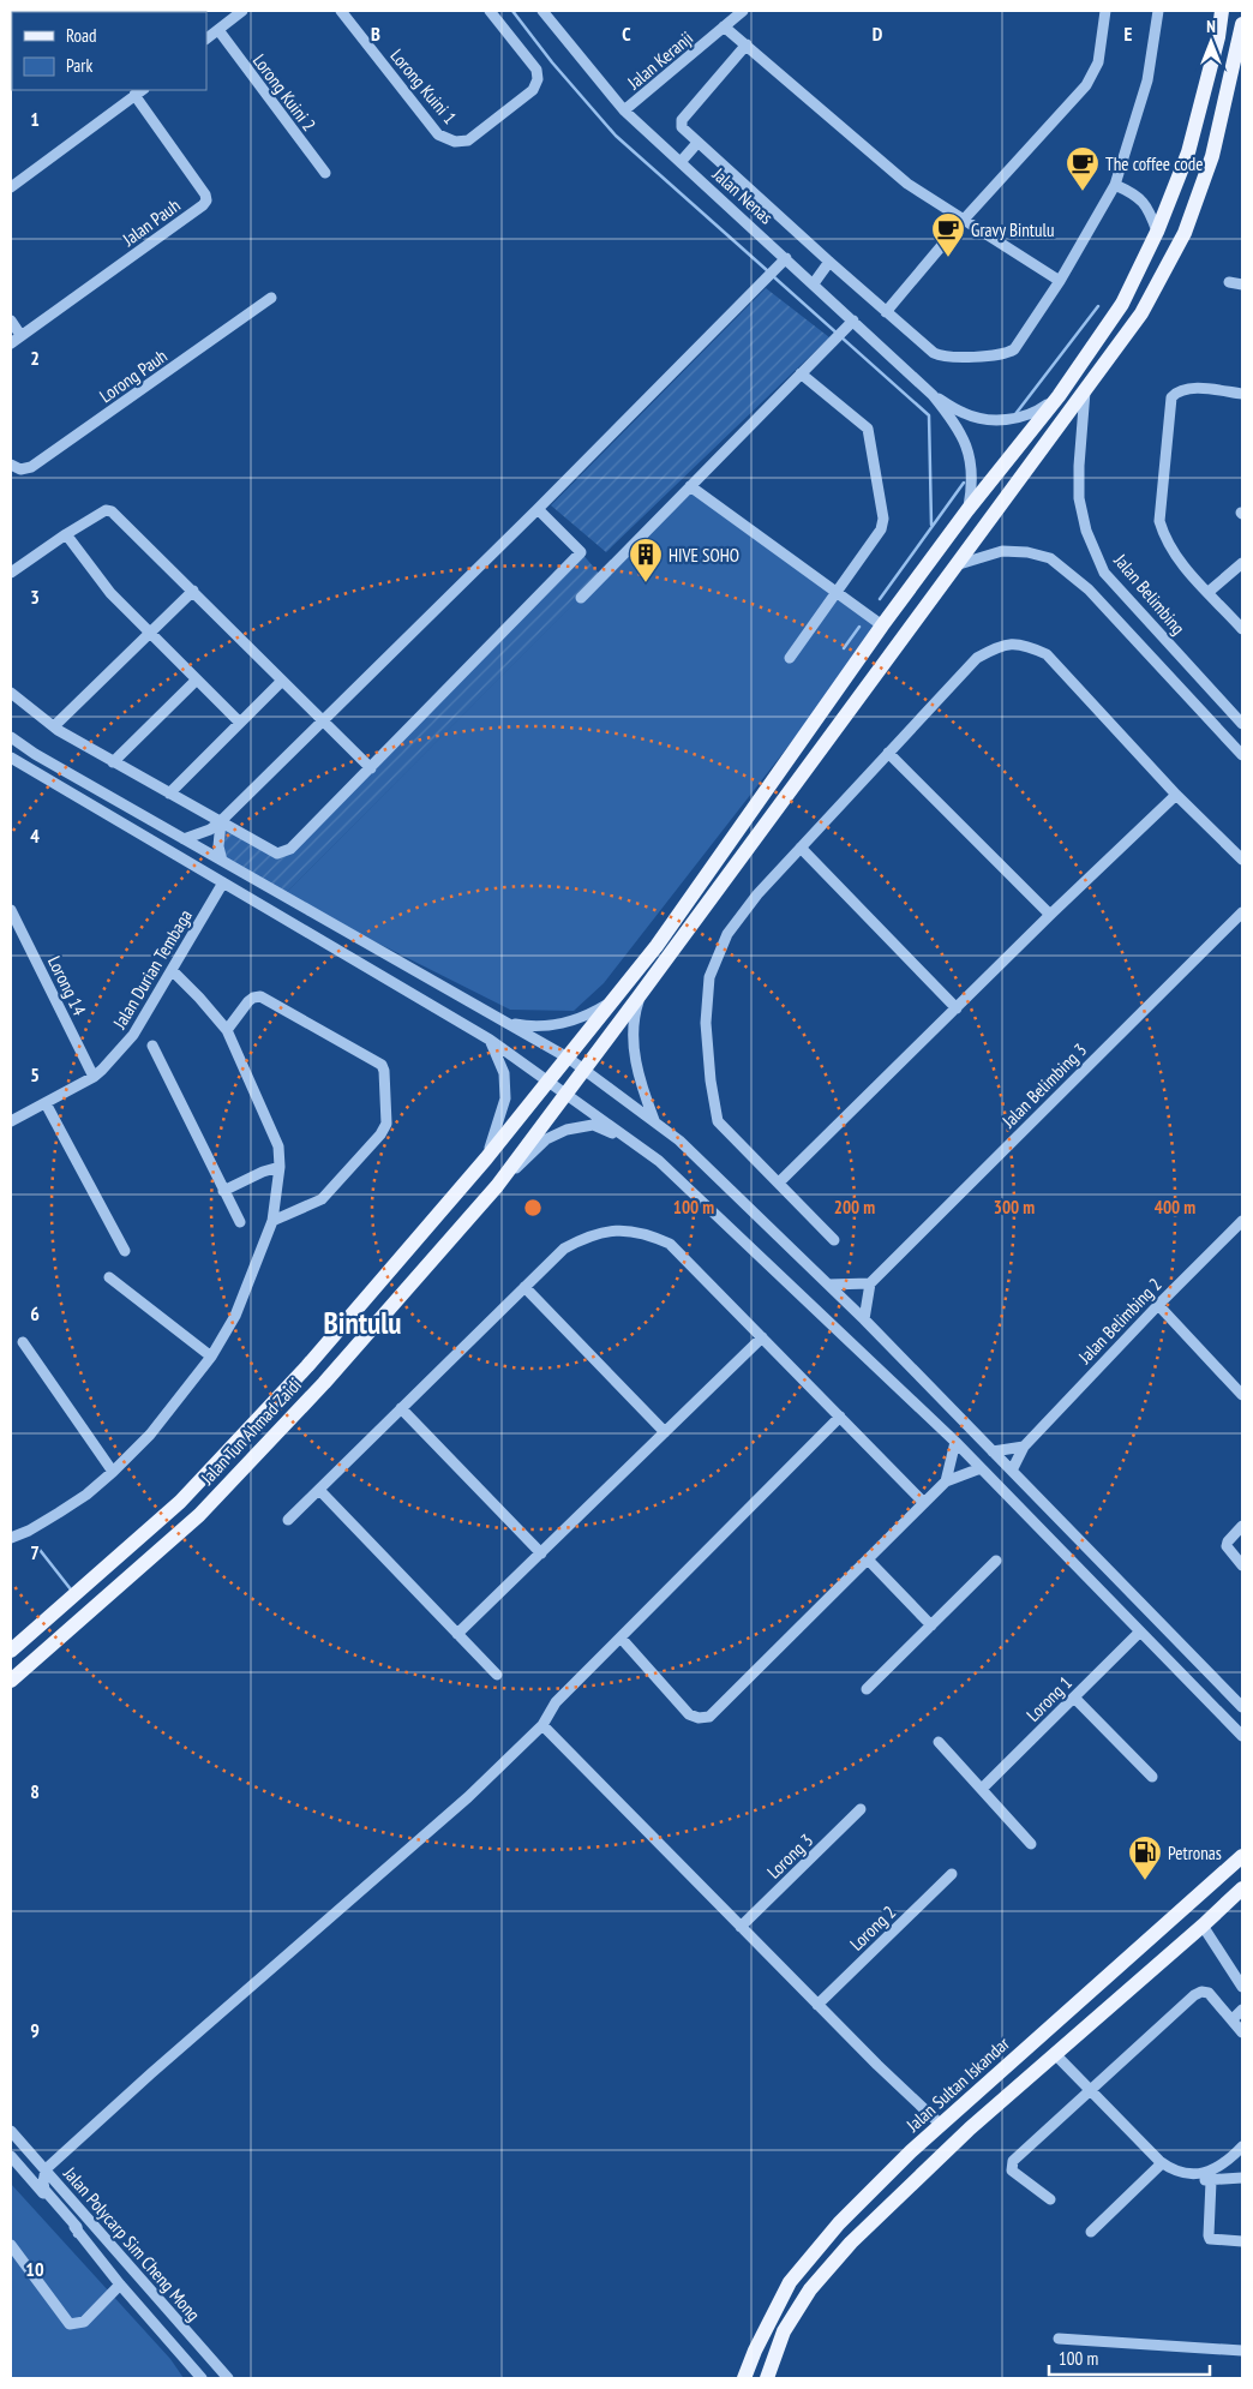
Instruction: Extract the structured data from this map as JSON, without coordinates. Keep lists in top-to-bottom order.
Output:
{
  "streets": {
    "main road": ["Jalan Tun Ahmad Zaidi", "Jalan Sultan Iskandar"],
    "street": [
      "Jalan Keranji",
      "Lorong Kuini 1",
      "Lorong Kuini 2",
      "Jalan Nenas",
      "Jalan Pauh",
      "Lorong Pauh",
      "Jalan Belimbing",
      "Jalan Durian Tembaga",
      "Lorong 14",
      "Jalan Belimbing 3",
      "Jalan Belimbing 2",
      "Lorong 1",
      "Lorong 3",
      "Lorong 2",
      "Jalan Polycarp Sim Cheng Mong"
    ]
  },
  "crossings": [
    ["Jalan Keranji", "Jalan Nenas"],
    ["Jalan Nenas", "Jalan Tun Ahmad Zaidi"],
    ["Jalan Belimbing", "Jalan Tun Ahmad Zaidi"],
    ["Jalan Durian Tembaga", "Lorong 14"]
  ],
  "districts": ["Bintulu"],
  "places": {
    "cafe": ["The coffee code", "Gravy Bintulu"],
    "building": ["HIVE SOHO"],
    "fuel station": ["Petronas"]
  },
  "legend": ["Road", "Park"],
  "scale_bar": "100 m",
  "north": "top",
  "grid": {
    "columns": [
      "B",
      "C",
      "D",
      "E"
    ],
    "rows": [
      "1",
      "2",
      "3",
      "4",
      "5",
      "6",
      "7",
      "8",
      "9",
      "10"
    ]
  },
  "rings": [
    "100 m",
    "200 m",
    "300 m",
    "400 m"
  ]
}
